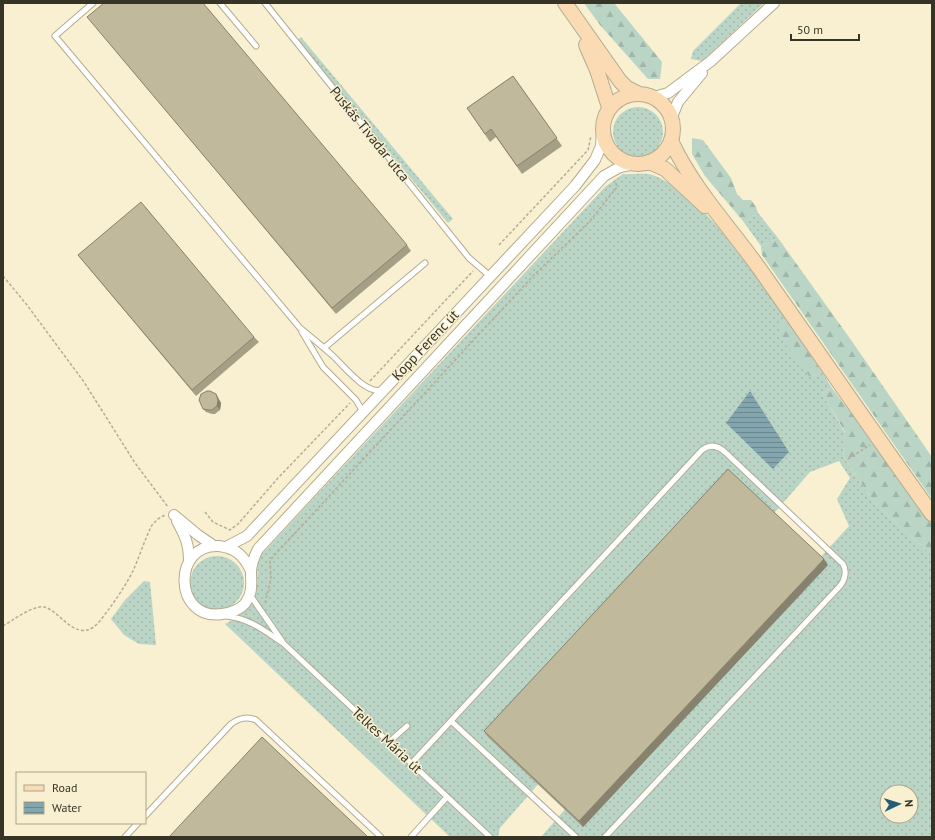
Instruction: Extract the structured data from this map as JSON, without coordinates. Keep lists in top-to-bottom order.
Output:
{
  "streets": {
    "street": ["Kopp Ferenc út"],
    "lane": ["Puskás Tivadar utca", "Telkes Mária út"]
  },
  "crossings": [
    ["Puskás Tivadar utca", "Kopp Ferenc út"]
  ],
  "legend": ["Road", "Water"],
  "scale_bar": "50 m",
  "north": "right"
}
